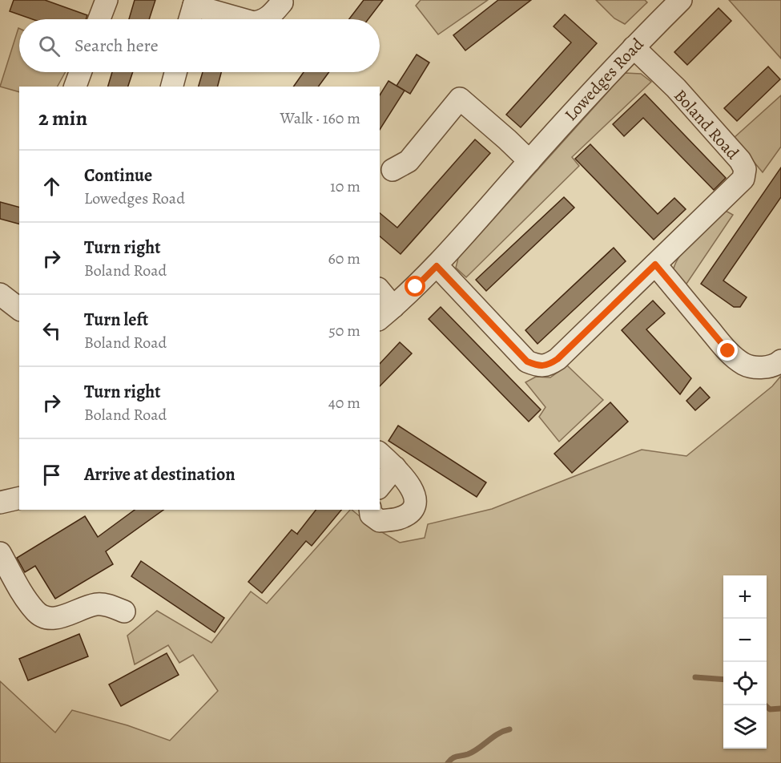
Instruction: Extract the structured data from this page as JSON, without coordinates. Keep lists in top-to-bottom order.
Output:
{
  "streets": {
    "street": ["Lowedges Road", "Boland Road"]
  },
  "crossings": [
    ["Lowedges Road", "Boland Road"]
  ],
  "page": {
    "search": "Search here",
    "heading": ["2 min", "Walk · 160 m"],
    "list": [
      ["Continue", "Lowedges Road", "10 m"],
      ["Turn right", "Boland Road", "60 m"],
      ["Turn left", "Boland Road", "50 m"],
      ["Turn right", "Boland Road", "40 m"],
      "Arrive at destination"
    ],
    "map_buttons": ["+", "−"]
  }
}
